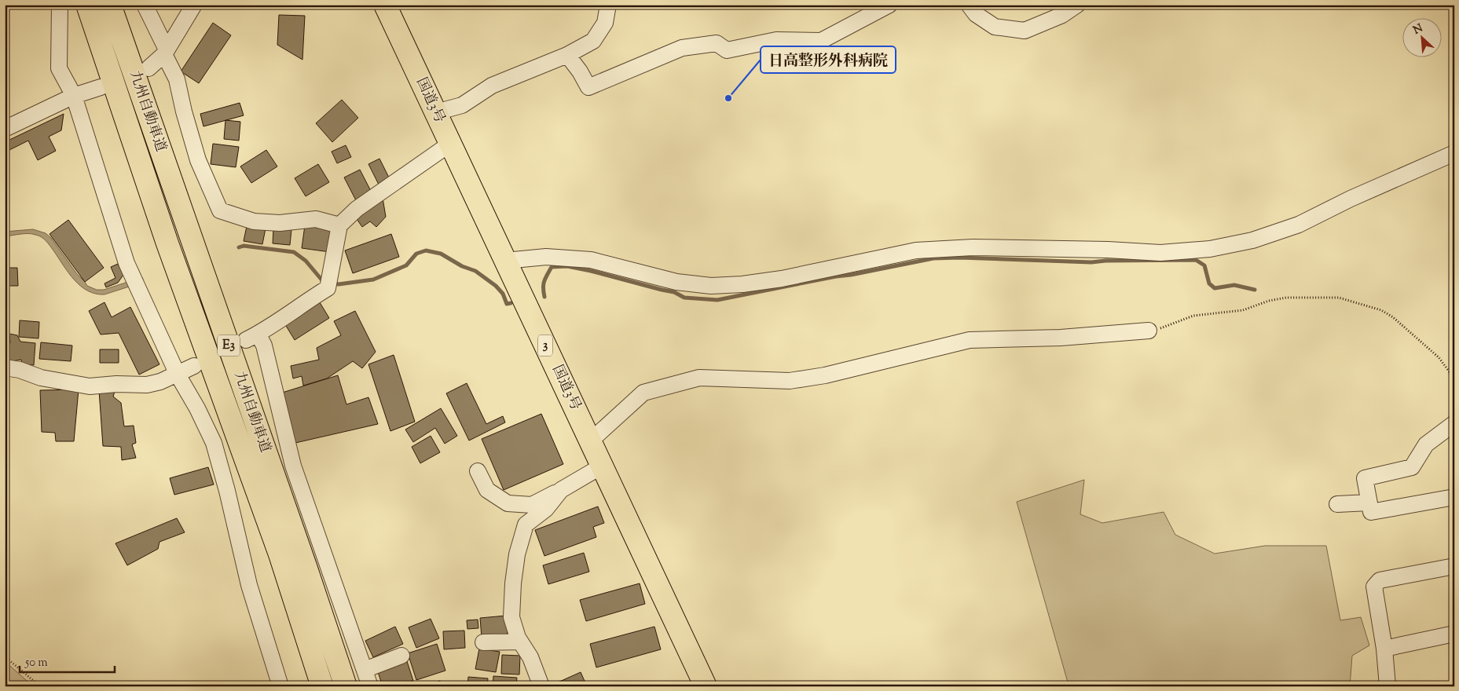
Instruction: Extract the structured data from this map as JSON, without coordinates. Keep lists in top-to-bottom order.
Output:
{
  "streets": {
    "highway": [
      "国道3号",
      "九州自動車道",
      "E3",
      "3"
    ]
  },
  "places": ["日高整形外科病院"],
  "scale_bar": "50 m",
  "north": "top left"
}
